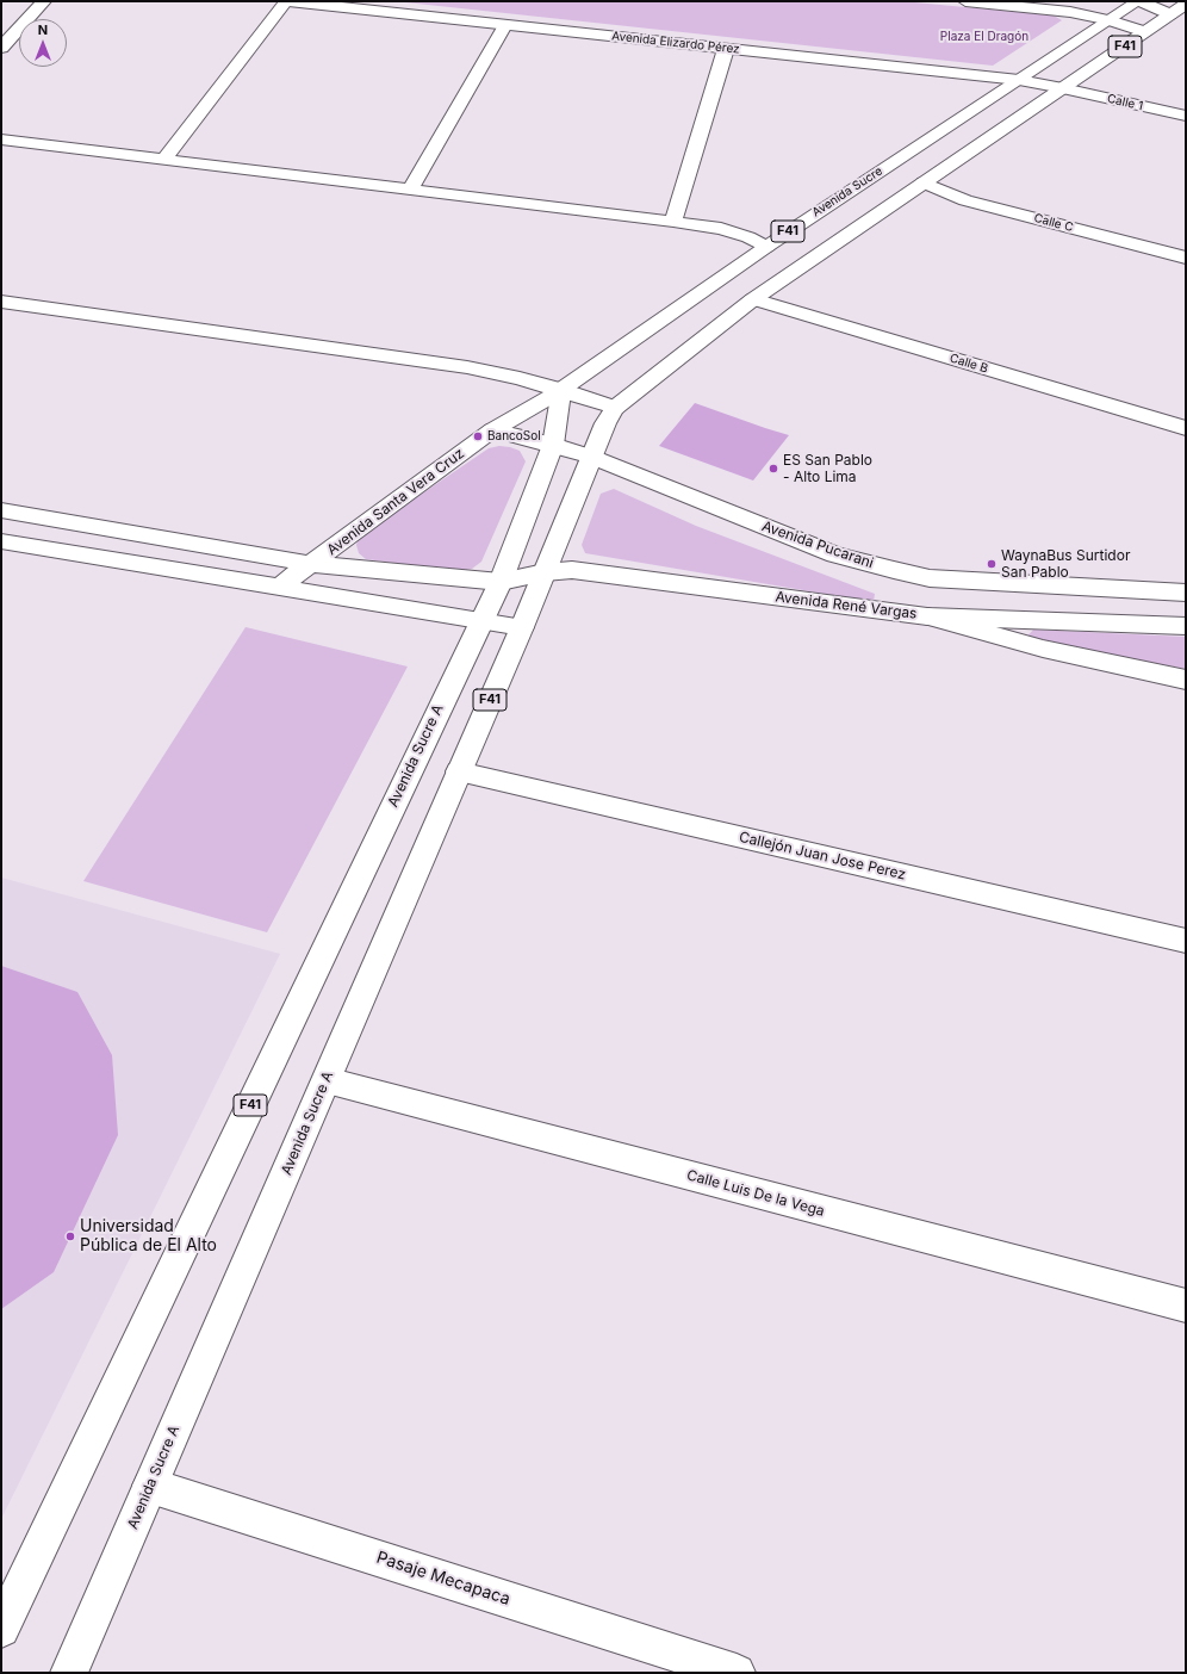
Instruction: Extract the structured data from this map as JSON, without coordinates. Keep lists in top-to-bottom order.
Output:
{
  "streets": {
    "street": [
      "Avenida Elizardo Pérez",
      "F41",
      "Calle 1",
      "Avenida Sucre",
      "Calle C",
      "Calle B",
      "Avenida Santa Vera Cruz",
      "Avenida Pucarani",
      "Avenida René Vargas",
      "Avenida Sucre A",
      "Callejón Juan Jose Perez",
      "Calle Luis De la Vega",
      "Pasaje Mecapaca"
    ]
  },
  "crossings": [
    ["Avenida Elizardo Pérez", "F41"],
    ["Avenida Elizardo Pérez", "Calle 1"],
    ["Avenida Elizardo Pérez", "Avenida Sucre"],
    ["F41", "Calle 1"],
    ["F41", "Avenida Sucre"],
    ["F41", "Calle C"],
    ["F41", "Calle B"],
    ["F41", "Avenida Santa Vera Cruz"],
    ["F41", "Avenida Pucarani"],
    ["F41", "Avenida René Vargas"],
    ["F41", "Avenida Sucre A"],
    ["Avenida Sucre", "Avenida Santa Vera Cruz"],
    ["Avenida Santa Vera Cruz", "Avenida Pucarani"],
    ["Avenida Santa Vera Cruz", "Avenida René Vargas"],
    ["Avenida René Vargas", "Avenida Sucre A"],
    ["Avenida Sucre A", "Callejón Juan Jose Perez"],
    ["Avenida Sucre A", "Calle Luis De la Vega"],
    ["Avenida Sucre A", "Pasaje Mecapaca"]
  ],
  "parks": ["Plaza El Dragón"],
  "places": [
    "BancoSol",
    "ES San Pablo - Alto Lima",
    "WaynaBus Surtidor San Pablo",
    "Universidad Pública de El Alto"
  ],
  "north": "top"
}
